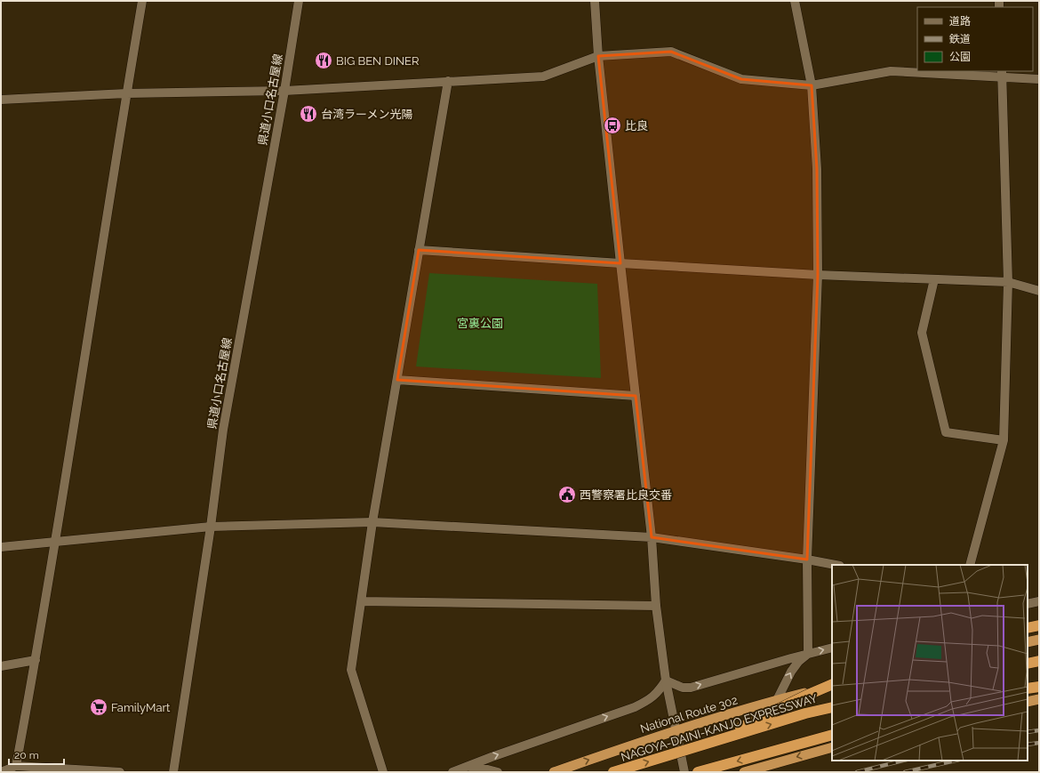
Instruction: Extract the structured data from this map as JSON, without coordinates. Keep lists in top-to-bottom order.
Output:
{
  "streets": {
    "highway": ["National Route 302", "NAGOYA-DAINI-KANJO EXPRESSWAY"],
    "street": ["県道小口名古屋線"]
  },
  "one_way": ["National Route 302"],
  "parks": ["宮裏公園"],
  "places": {
    "restaurant": ["BIG BEN DINER", "台湾ラーメン光陽"],
    "bus stop": ["比良"],
    "public building": ["西警察署比良交番"],
    "supermarket": ["FamilyMart"]
  },
  "legend": ["道路", "鉄道", "公園"],
  "scale_bar": "20 m"
}
